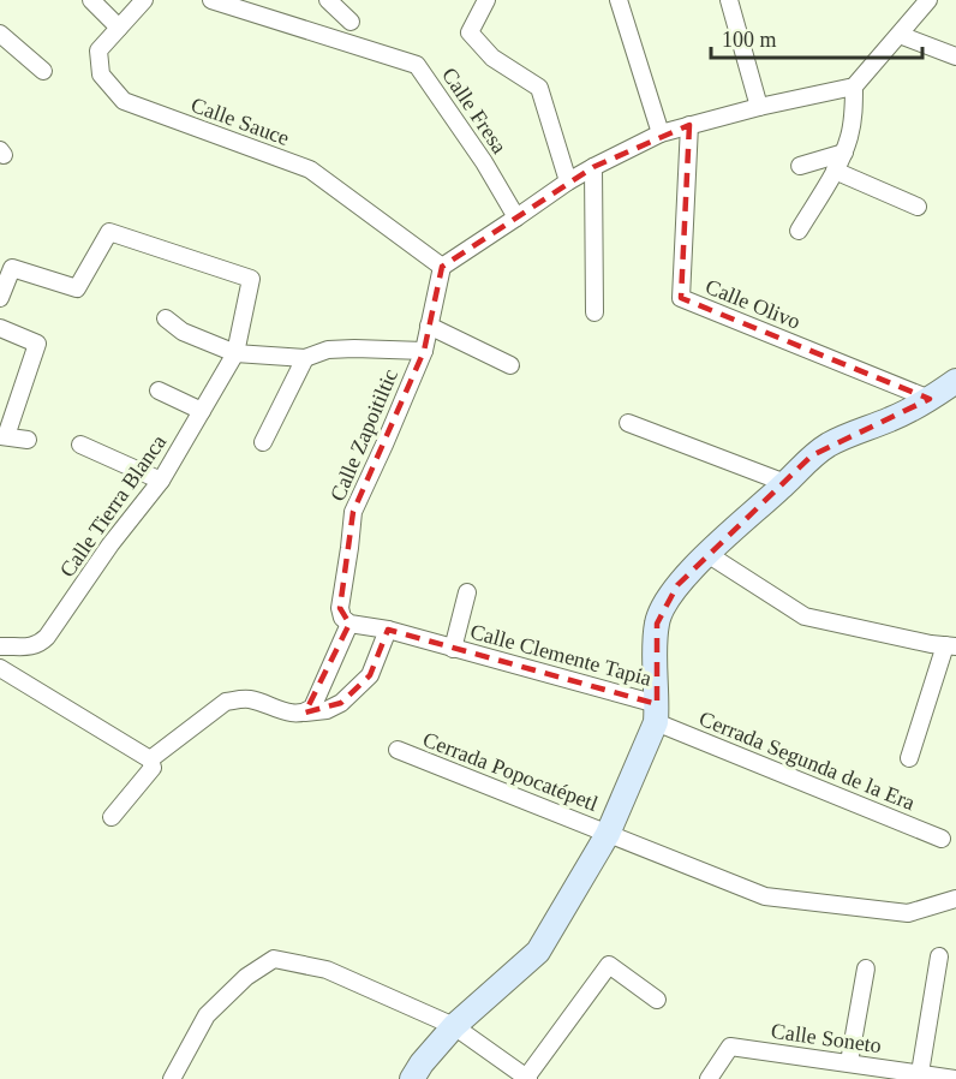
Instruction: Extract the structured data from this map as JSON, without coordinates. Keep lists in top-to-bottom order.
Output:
{
  "streets": {
    "street": [
      "Calle Fresa",
      "Calle Sauce",
      "Calle Olivo",
      "Calle Zapoitiltic",
      "Calle Tierra Blanca",
      "Calle Clemente Tapia",
      "Cerrada Segunda de la Era",
      "Cerrada Popocatépetl",
      "Calle Soneto"
    ]
  },
  "crossings": [
    ["Calle Sauce", "Calle Zapoitiltic"],
    ["Calle Clemente Tapia", "Cerrada Segunda de la Era"]
  ],
  "scale_bar": "100 m"
}
